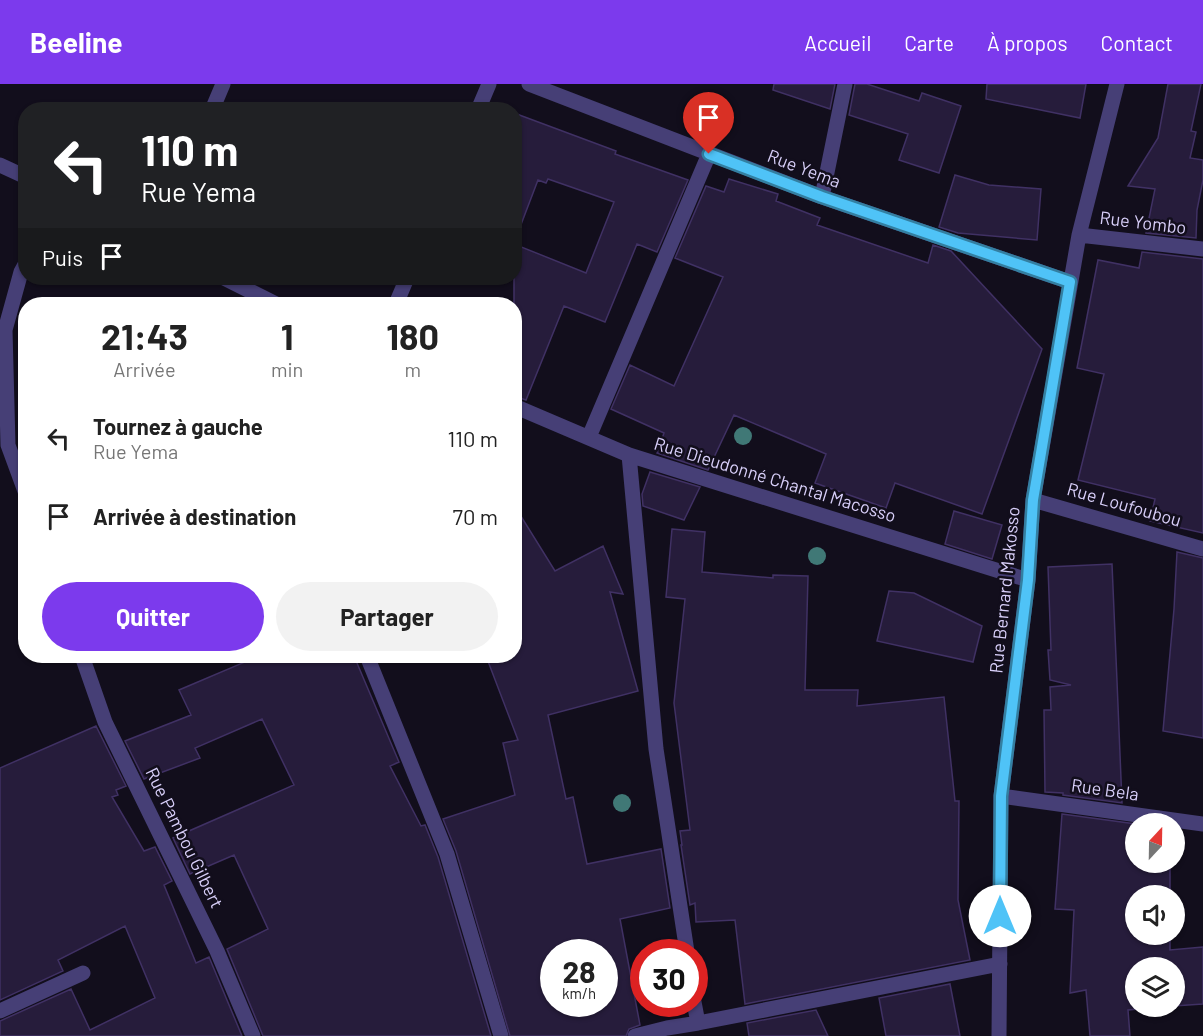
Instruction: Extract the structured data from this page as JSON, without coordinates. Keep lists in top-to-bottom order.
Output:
{
  "streets": {
    "street": [
      "Rue Yema",
      "Rue Yombo",
      "Rue Dieudonné Chantal Macosso",
      "Rue Loufoubou",
      "Rue Bernard Makosso",
      "Rue Bela",
      "Rue Pambou Gilbert"
    ]
  },
  "crossings": [
    ["Rue Yema", "Rue Bernard Makosso"],
    ["Rue Yombo", "Rue Bernard Makosso"],
    ["Rue Dieudonné Chantal Macosso", "Rue Bernard Makosso"],
    ["Rue Loufoubou", "Rue Bernard Makosso"],
    ["Rue Bernard Makosso", "Rue Bela"]
  ],
  "north": "top",
  "page": {
    "header": "Beeline",
    "nav": [
      "Accueil",
      "Carte",
      "À propos",
      "Contact"
    ],
    "turn": ["110 m", "Rue Yema"],
    "then": "Puis",
    "eta": [
      "21:43",
      "Arrivée",
      "1",
      "min",
      "180",
      "m"
    ],
    "list": [
      {
        "name": "Tournez à gauche",
        "note": "Rue Yema",
        "value": "110 m"
      },
      {
        "name": "Arrivée à destination",
        "value": "70 m"
      }
    ],
    "buttons": ["Quitter", "Partager"],
    "speed": "28 km/h",
    "limit": "30"
  }
}
